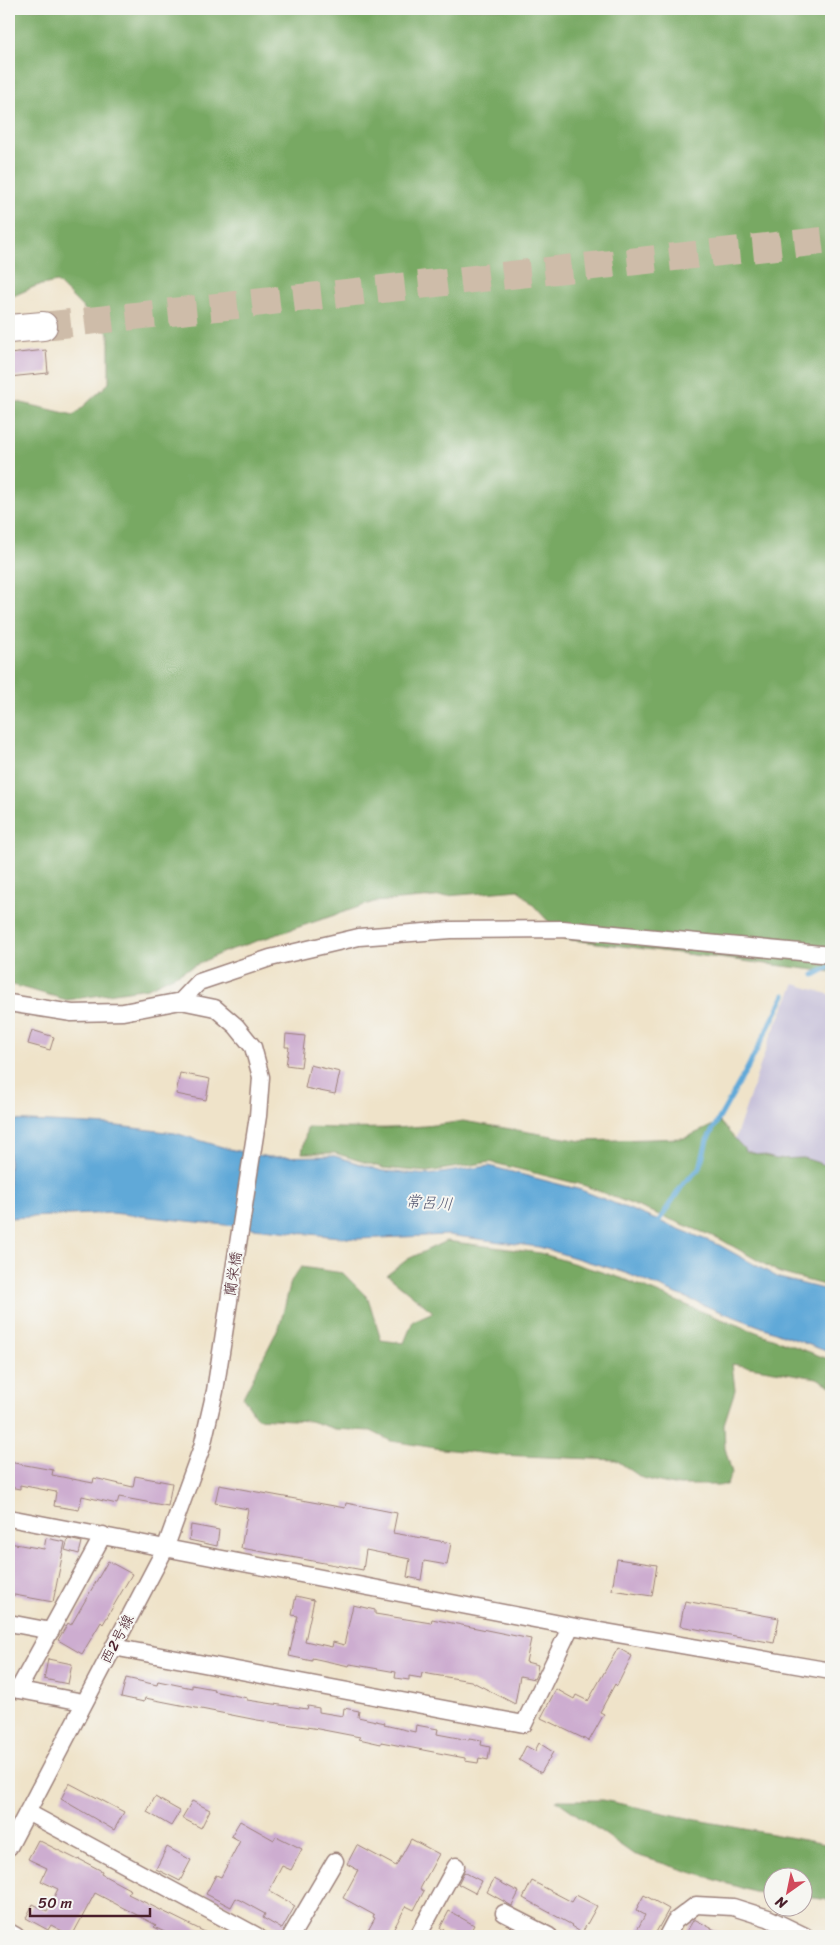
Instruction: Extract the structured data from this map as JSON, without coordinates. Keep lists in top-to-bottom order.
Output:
{
  "streets": {
    "street": ["蘭栄橋", "西2号線"]
  },
  "crossings": [
    ["蘭栄橋", "西2号線"]
  ],
  "water": ["常呂川"],
  "scale_bar": "50 m",
  "north": "bottom left"
}
